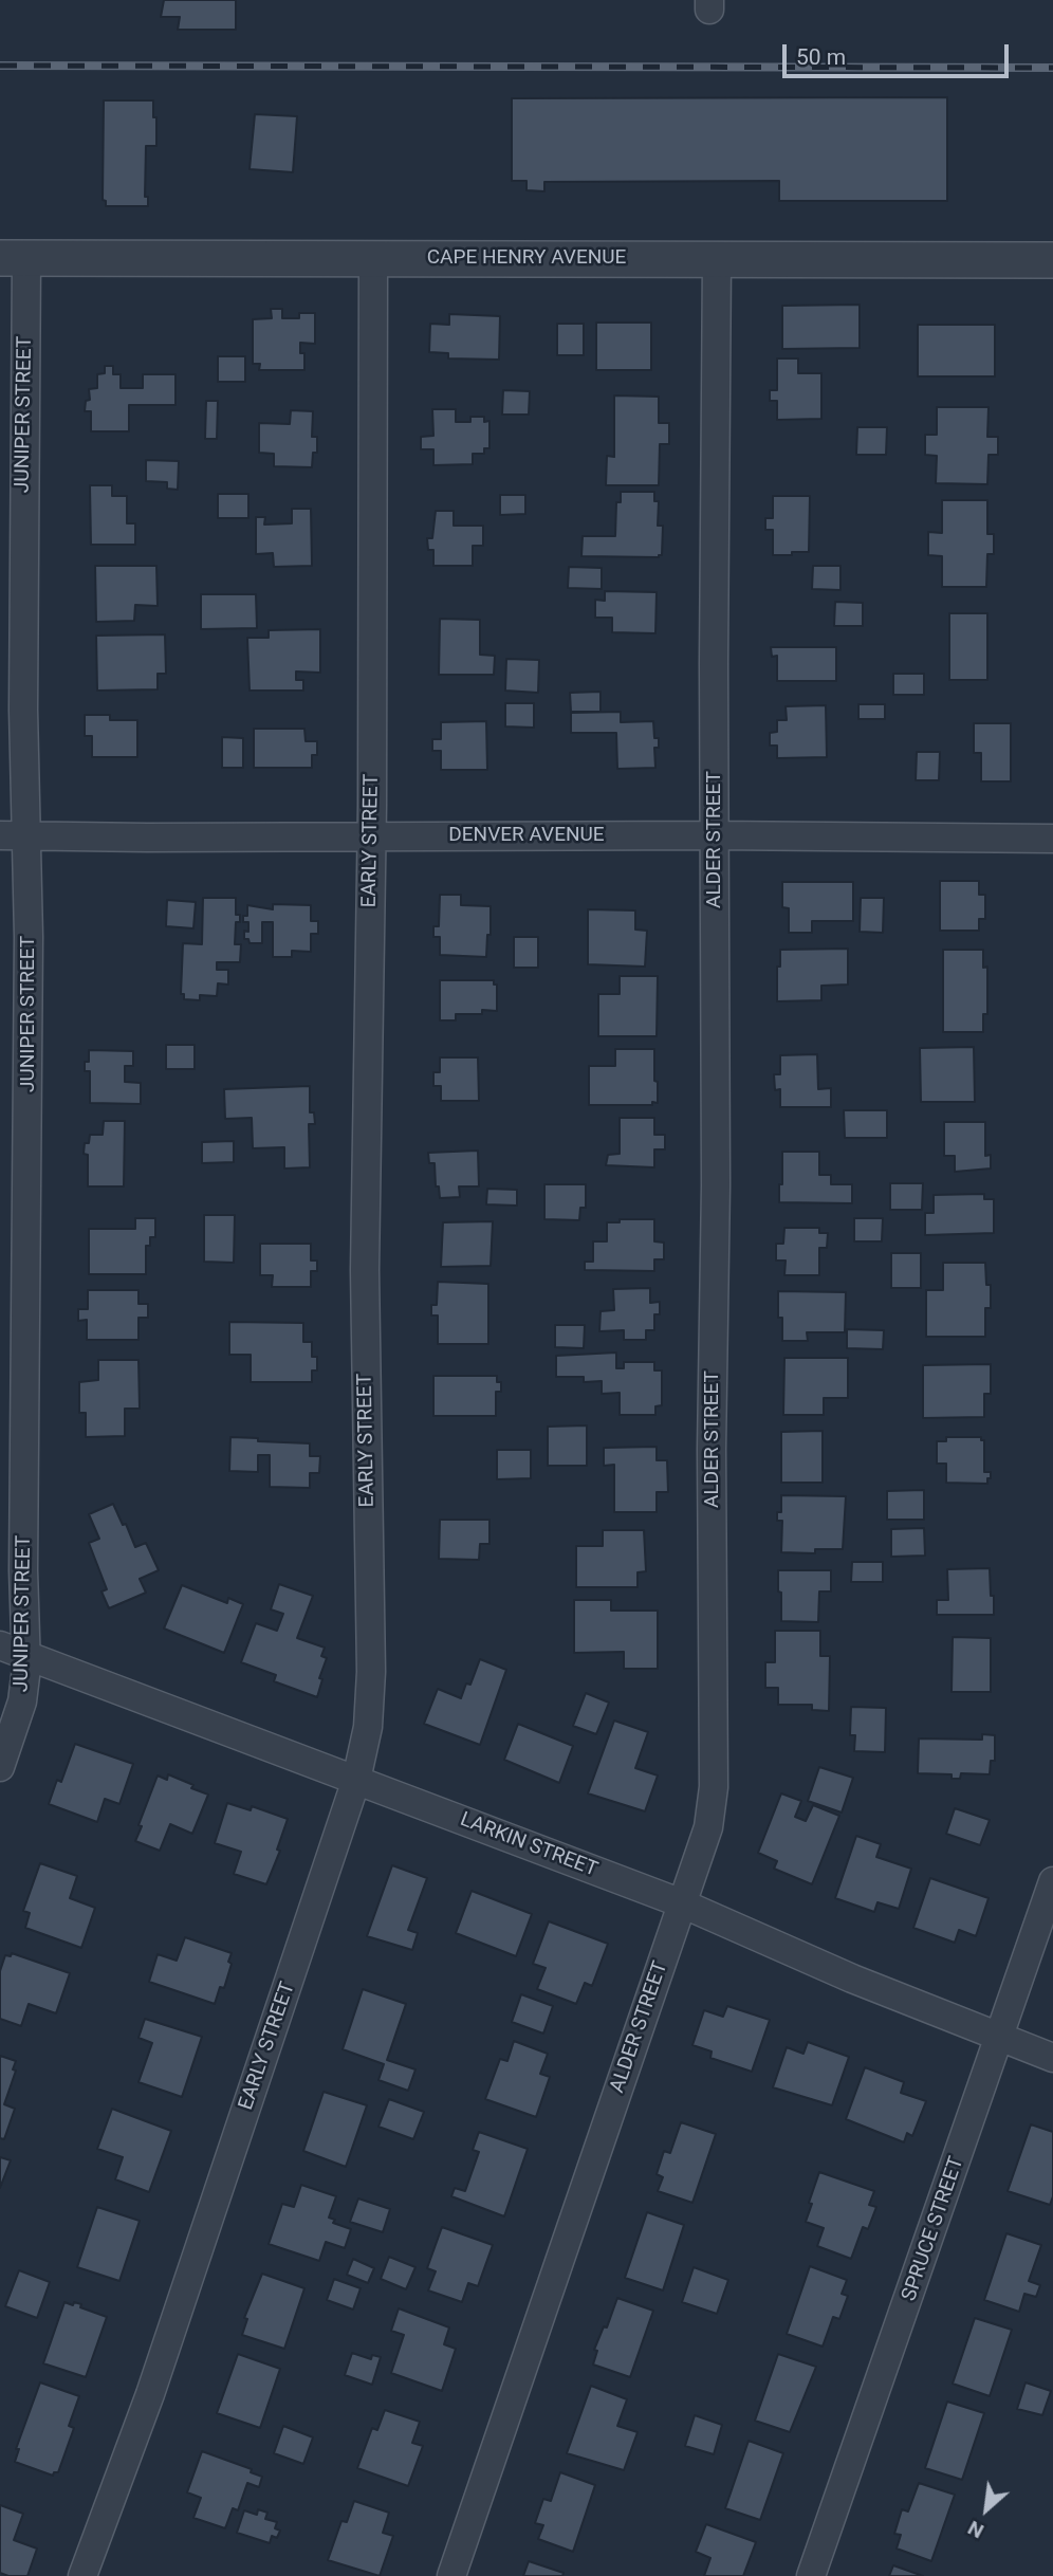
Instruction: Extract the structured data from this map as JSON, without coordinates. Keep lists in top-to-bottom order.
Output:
{
  "streets": {
    "street": [
      "CAPE HENRY AVENUE",
      "JUNIPER STREET",
      "DENVER AVENUE",
      "ALDER STREET",
      "EARLY STREET",
      "LARKIN STREET",
      "SPRUCE STREET"
    ]
  },
  "crossings": [
    ["CAPE HENRY AVENUE", "JUNIPER STREET"],
    ["CAPE HENRY AVENUE", "ALDER STREET"],
    ["CAPE HENRY AVENUE", "EARLY STREET"],
    ["JUNIPER STREET", "DENVER AVENUE"],
    ["JUNIPER STREET", "LARKIN STREET"],
    ["DENVER AVENUE", "ALDER STREET"],
    ["DENVER AVENUE", "EARLY STREET"],
    ["ALDER STREET", "LARKIN STREET"],
    ["EARLY STREET", "LARKIN STREET"],
    ["LARKIN STREET", "SPRUCE STREET"]
  ],
  "scale_bar": "50 m",
  "north": "bottom left"
}
